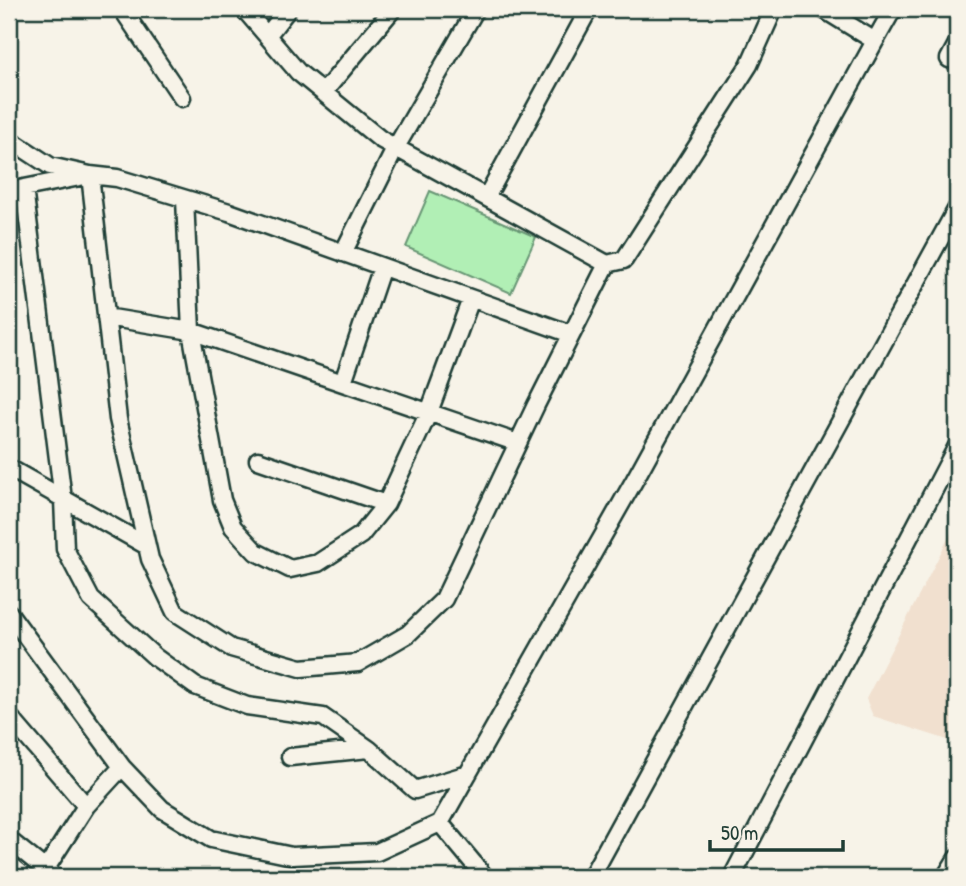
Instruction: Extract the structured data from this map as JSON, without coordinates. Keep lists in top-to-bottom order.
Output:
{
  "scale_bar": "50 m"
}
